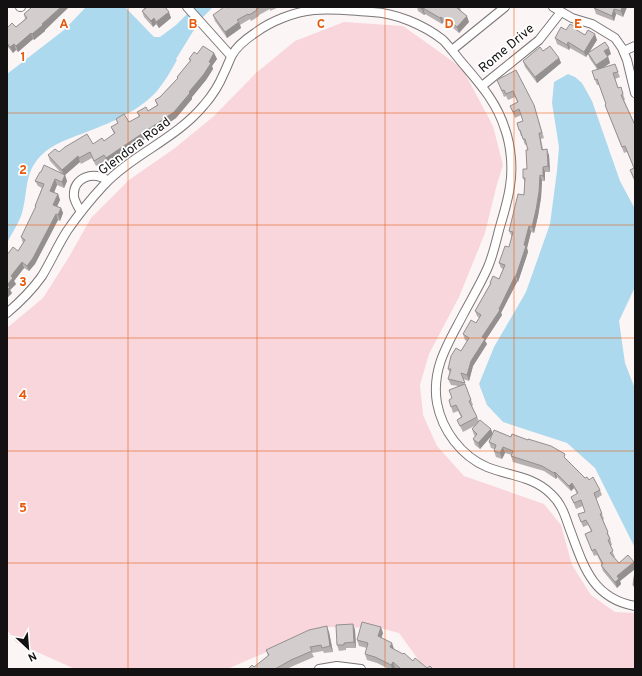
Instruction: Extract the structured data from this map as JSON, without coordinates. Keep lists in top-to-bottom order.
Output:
{
  "streets": {
    "street": ["Rome Drive", "Glendora Road"]
  },
  "north": "bottom right",
  "grid": {
    "columns": [
      "A",
      "B",
      "C",
      "D",
      "E"
    ],
    "rows": [
      "1",
      "2",
      "3",
      "4",
      "5"
    ]
  }
}
